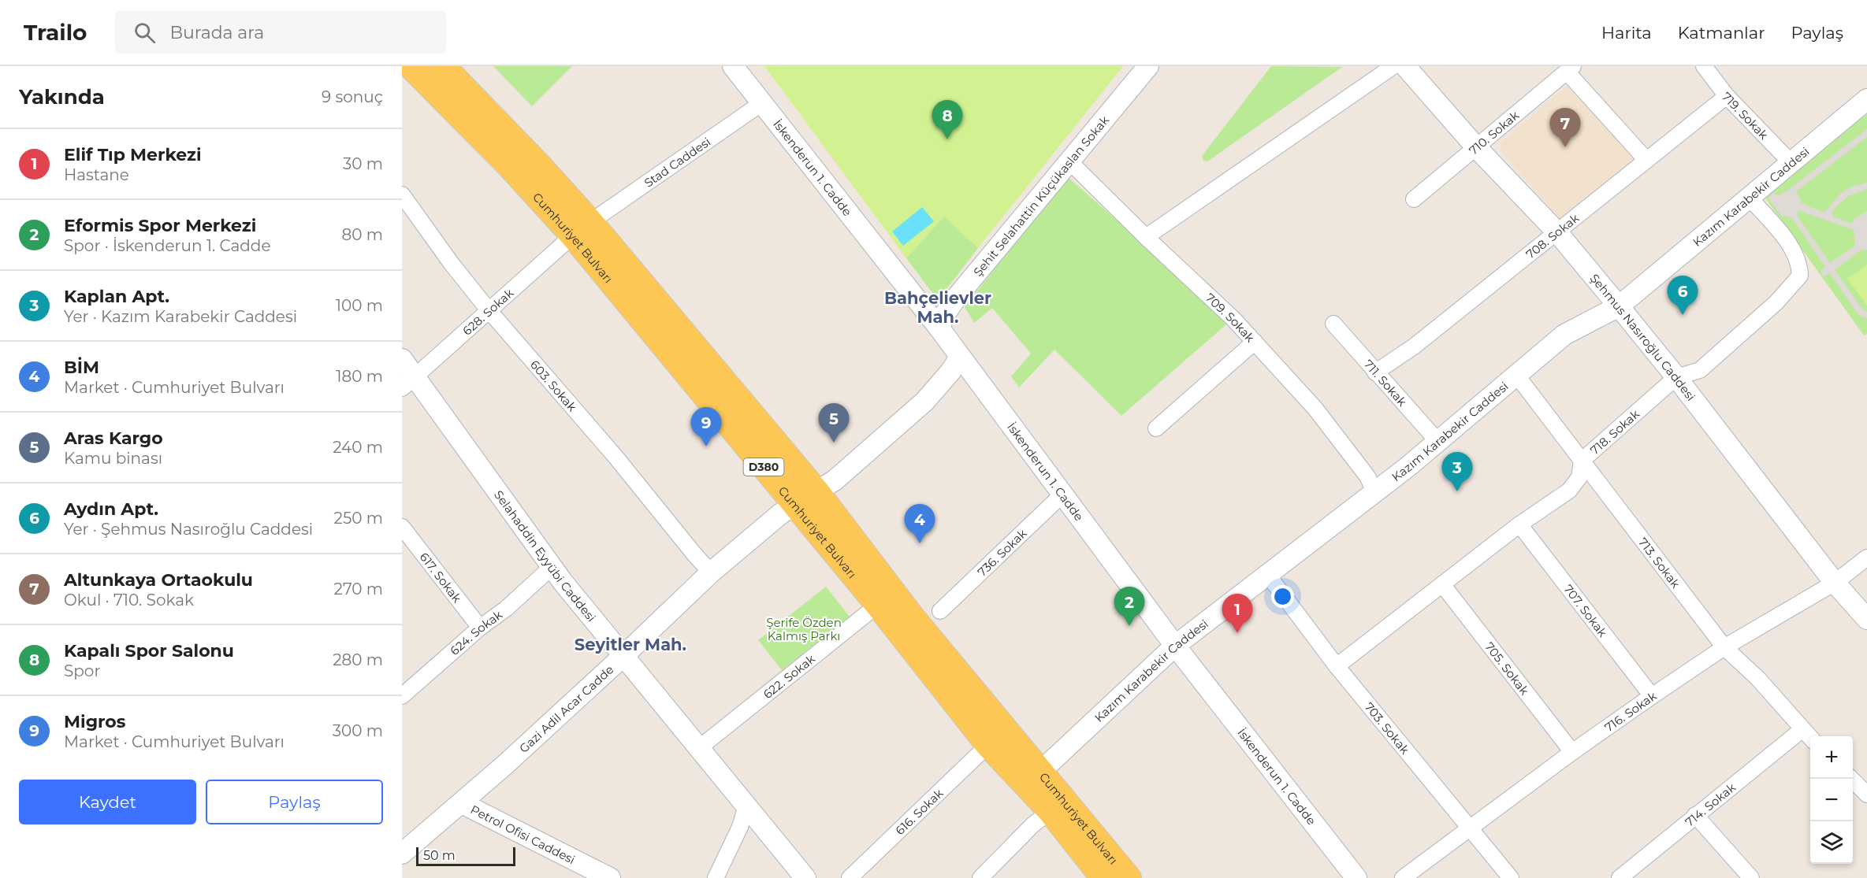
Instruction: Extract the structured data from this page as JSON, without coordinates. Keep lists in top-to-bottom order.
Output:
{
  "streets": {
    "main road": ["Cumhuriyet Bulvarı", "D380"],
    "street": [
      "719. Sokak",
      "710. Sokak",
      "Stad Caddesi",
      "İskenderun 1. Cadde",
      "Şehit Selahattin Küçükaslan Sokak",
      "Kazım Karabekir Caddesi",
      "708. Sokak",
      "628. Sokak",
      "709. Sokak",
      "Şehmus Nasıroğlu Caddesi",
      "711. Sokak",
      "603. Sokak",
      "718. Sokak",
      "736. Sokak",
      "Selahaddin Eyyübi Caddesi",
      "713. Sokak",
      "617. Sokak",
      "707. Sokak",
      "624. Sokak",
      "705. Sokak",
      "622. Sokak",
      "Gazi Adil Acar Cadde",
      "716. Sokak",
      "703. Sokak",
      "714. Sokak",
      "616. Sokak",
      "Petrol Ofisi Caddesi"
    ]
  },
  "crossings": [
    ["719. Sokak", "Kazım Karabekir Caddesi"],
    ["719. Sokak", "708. Sokak"],
    ["710. Sokak", "Şehmus Nasıroğlu Caddesi"],
    ["Stad Caddesi", "İskenderun 1. Cadde"],
    ["Stad Caddesi", "Cumhuriyet Bulvarı"],
    ["Stad Caddesi", "628. Sokak"],
    ["İskenderun 1. Cadde", "Şehit Selahattin Küçükaslan Sokak"],
    ["İskenderun 1. Cadde", "Kazım Karabekir Caddesi"],
    ["İskenderun 1. Cadde", "736. Sokak"],
    ["Şehit Selahattin Küçükaslan Sokak", "709. Sokak"],
    ["Kazım Karabekir Caddesi", "Cumhuriyet Bulvarı"],
    ["Kazım Karabekir Caddesi", "709. Sokak"],
    ["Kazım Karabekir Caddesi", "Şehmus Nasıroğlu Caddesi"],
    ["Kazım Karabekir Caddesi", "711. Sokak"],
    ["Kazım Karabekir Caddesi", "718. Sokak"],
    ["Kazım Karabekir Caddesi", "713. Sokak"],
    ["Kazım Karabekir Caddesi", "703. Sokak"],
    ["708. Sokak", "Şehmus Nasıroğlu Caddesi"],
    ["708. Sokak", "711. Sokak"],
    ["Cumhuriyet Bulvarı", "628. Sokak"],
    ["Cumhuriyet Bulvarı", "622. Sokak"],
    ["Cumhuriyet Bulvarı", "Gazi Adil Acar Cadde"],
    ["Cumhuriyet Bulvarı", "616. Sokak"],
    ["628. Sokak", "603. Sokak"],
    ["628. Sokak", "Selahaddin Eyyübi Caddesi"],
    ["Şehmus Nasıroğlu Caddesi", "718. Sokak"],
    ["Şehmus Nasıroğlu Caddesi", "716. Sokak"],
    ["603. Sokak", "Gazi Adil Acar Cadde"],
    ["718. Sokak", "713. Sokak"],
    ["718. Sokak", "707. Sokak"],
    ["718. Sokak", "705. Sokak"],
    ["718. Sokak", "703. Sokak"],
    ["Selahaddin Eyyübi Caddesi", "624. Sokak"],
    ["Selahaddin Eyyübi Caddesi", "622. Sokak"],
    ["Selahaddin Eyyübi Caddesi", "Gazi Adil Acar Cadde"],
    ["713. Sokak", "716. Sokak"],
    ["713. Sokak", "714. Sokak"],
    ["617. Sokak", "624. Sokak"],
    ["707. Sokak", "716. Sokak"],
    ["705. Sokak", "716. Sokak"],
    ["Gazi Adil Acar Cadde", "Petrol Ofisi Caddesi"],
    ["716. Sokak", "703. Sokak"]
  ],
  "districts": ["Bahçelievler Mah.", "Seyitler Mah."],
  "parks": ["Şerife Özden Kalmış Parkı"],
  "scale_bar": "50 m",
  "page": {
    "header": "Trailo",
    "search": "Burada ara",
    "nav": ["Harita", "Katmanlar", "Paylaş"],
    "heading": ["Yakında", "9 sonuç"],
    "pins": [
      "8",
      "7",
      "6",
      "5",
      "9",
      "3",
      "4",
      "2",
      "1"
    ],
    "list": [
      {
        "mark": "1",
        "name": "Elif Tıp Merkezi",
        "note": "Hastane",
        "value": "30 m"
      },
      {
        "mark": "2",
        "name": "Eformis Spor Merkezi",
        "note": "Spor · İskenderun 1. Cadde",
        "value": "80 m"
      },
      {
        "mark": "3",
        "name": "Kaplan Apt.",
        "note": "Yer · Kazım Karabekir Caddesi",
        "value": "100 m"
      },
      {
        "mark": "4",
        "name": "BİM",
        "note": "Market · Cumhuriyet Bulvarı",
        "value": "180 m"
      },
      {
        "mark": "5",
        "name": "Aras Kargo",
        "note": "Kamu binası",
        "value": "240 m"
      },
      {
        "mark": "6",
        "name": "Aydın Apt.",
        "note": "Yer · Şehmus Nasıroğlu Caddesi",
        "value": "250 m"
      },
      {
        "mark": "7",
        "name": "Altunkaya Ortaokulu",
        "note": "Okul · 710. Sokak",
        "value": "270 m"
      },
      {
        "mark": "8",
        "name": "Kapalı Spor Salonu",
        "note": "Spor",
        "value": "280 m"
      },
      {
        "mark": "9",
        "name": "Migros",
        "note": "Market · Cumhuriyet Bulvarı",
        "value": "300 m"
      }
    ],
    "map_buttons": ["+", "−"],
    "buttons": ["Kaydet", "Paylaş"],
    "scale": "50 m"
  }
}
